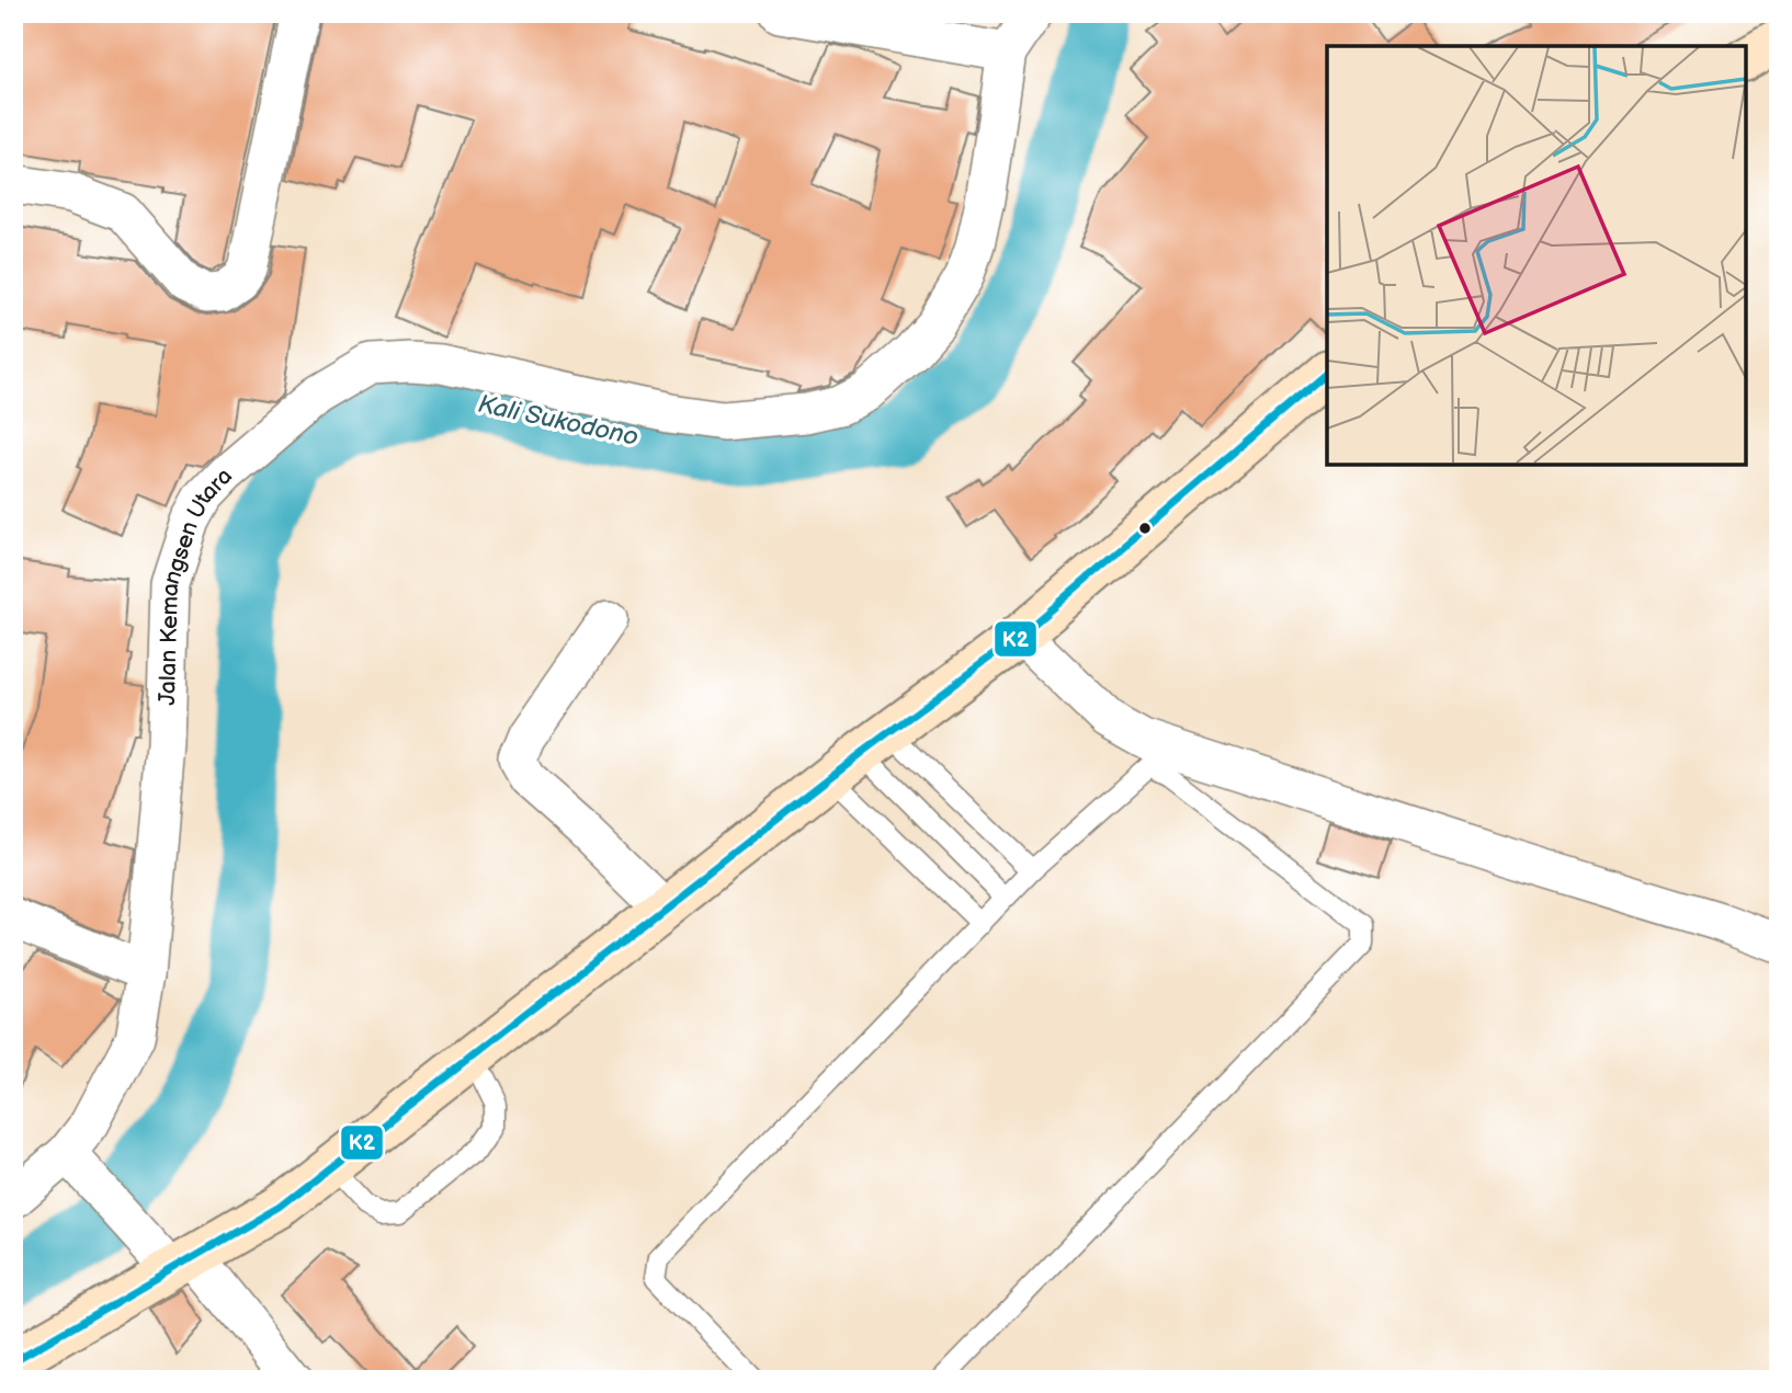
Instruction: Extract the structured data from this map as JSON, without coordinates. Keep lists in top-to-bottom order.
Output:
{
  "streets": {
    "street": ["Jalan Kemangsen Utara"]
  },
  "water": ["Kali Sukodono"],
  "lines": ["transit line K2"]
}
